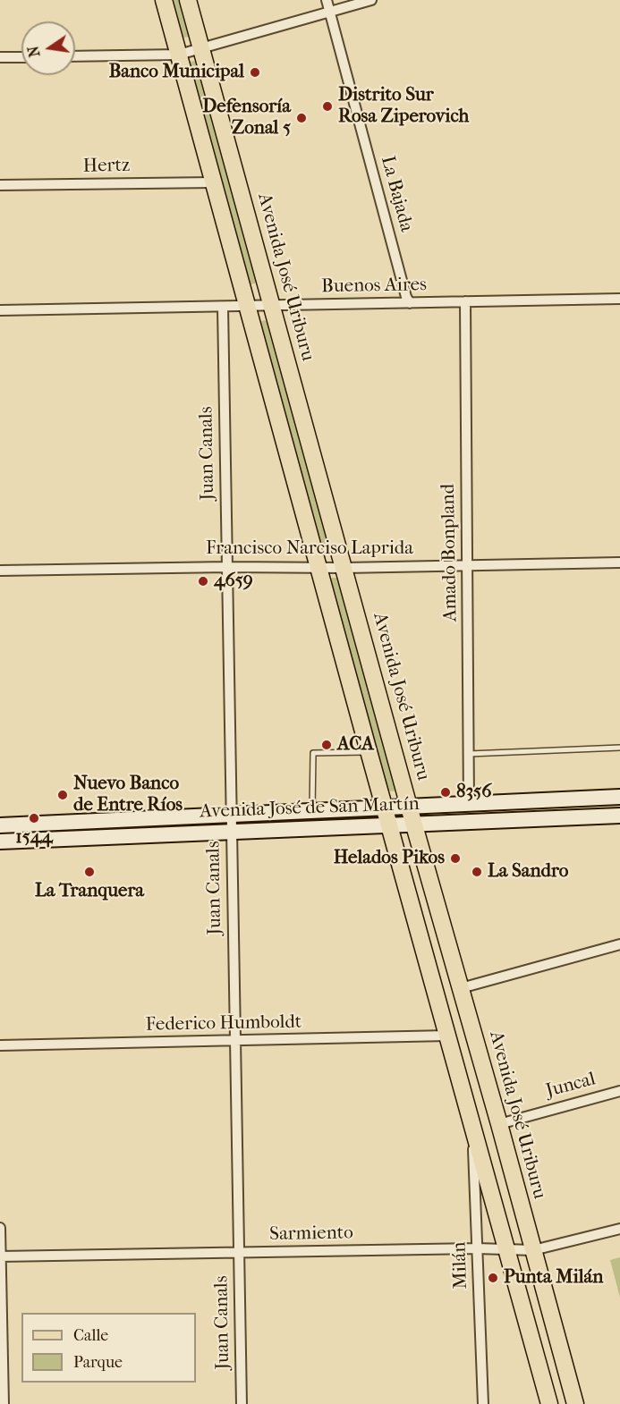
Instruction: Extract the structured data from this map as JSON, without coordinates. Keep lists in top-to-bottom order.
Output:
{
  "streets": {
    "main road": ["Avenida José Uriburu", "Avenida José de San Martín"],
    "street": [
      "Hertz",
      "La Bajada",
      "Buenos Aires",
      "Juan Canals",
      "Francisco Narciso Laprida",
      "Amado Bonpland",
      "Federico Humboldt",
      "Juncal",
      "Sarmiento",
      "Milán"
    ]
  },
  "crossings": [
    ["La Bajada", "Buenos Aires"],
    ["Avenida José Uriburu", "Buenos Aires"],
    ["Avenida José Uriburu", "Francisco Narciso Laprida"],
    ["Avenida José Uriburu", "Avenida José de San Martín"],
    ["Avenida José Uriburu", "Juncal"],
    ["Avenida José Uriburu", "Sarmiento"],
    ["Buenos Aires", "Juan Canals"],
    ["Buenos Aires", "Amado Bonpland"],
    ["Juan Canals", "Francisco Narciso Laprida"],
    ["Juan Canals", "Avenida José de San Martín"],
    ["Juan Canals", "Federico Humboldt"],
    ["Juan Canals", "Sarmiento"],
    ["Francisco Narciso Laprida", "Amado Bonpland"],
    ["Amado Bonpland", "Avenida José de San Martín"],
    ["Sarmiento", "Milán"]
  ],
  "places": [
    "Banco Municipal",
    "Distrito Sur Rosa Ziperovich",
    "Defensoría Zonal 5",
    "4659",
    "ACA",
    "8356",
    "Nuevo Banco de Entre Ríos",
    "1544",
    "Helados Pikos",
    "La Tranquera",
    "La Sandro",
    "Punta Milán"
  ],
  "legend": ["Calle", "Parque"],
  "north": "left"
}
